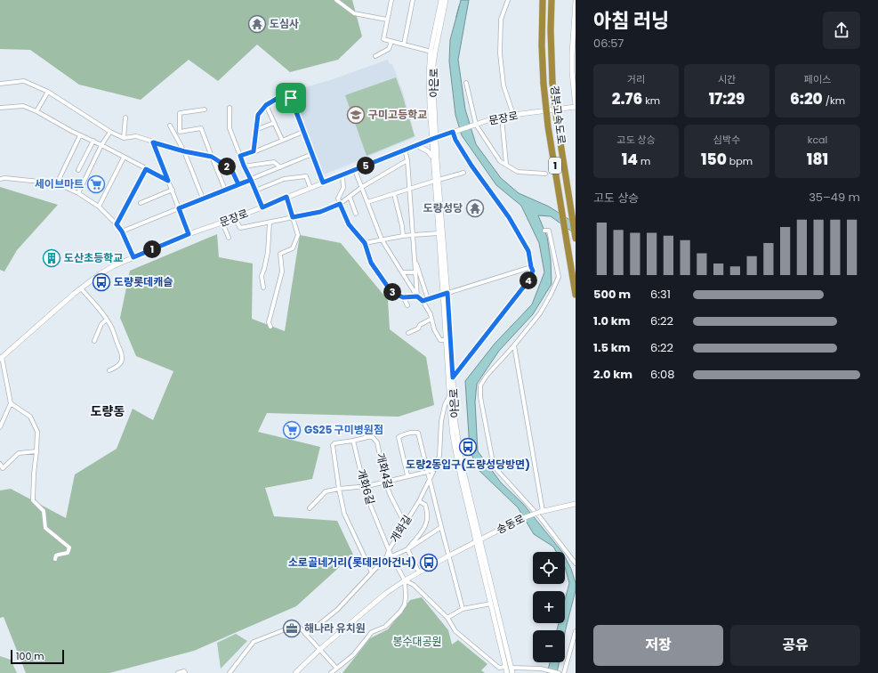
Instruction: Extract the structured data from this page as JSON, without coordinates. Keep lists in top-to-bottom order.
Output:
{
  "streets": {
    "highway": ["경부고속도로", "1"],
    "street": [
      "야은로",
      "문장로",
      "개화4길",
      "개화6길",
      "송동로",
      "개화길"
    ]
  },
  "crossings": [
    ["야은로", "문장로"],
    ["야은로", "송동로"],
    ["야은로", "개화길"],
    ["개화4길", "개화6길"],
    ["개화4길", "개화길"],
    ["개화6길", "개화길"]
  ],
  "districts": ["도량동"],
  "parks": ["봉수대공원"],
  "places": {
    "temple": ["도심사", "도량성당"],
    "school or university": ["구미고등학교"],
    "supermarket": ["세이브마트", "GS25 구미병원점"],
    "building": ["도산초등학교"],
    "bus stop": ["도량롯데캐슬", "도량2동입구(도량성당방면)", "소로골네거리(롯데리아건너)"],
    "office": ["해나라 유치원"]
  },
  "scale_bar": "100 m",
  "page": {
    "heading": ["아침 러닝", "06:57"],
    "stats": [
      ["거리", "2.76 km"],
      ["시간", "17:29"],
      ["페이스", "6:20 /km"],
      ["고도 상승", "14 m"],
      ["심박수", "150 bpm"],
      ["kcal", "181"]
    ],
    "pins": [
      "5",
      "2",
      "1",
      "4",
      "3"
    ],
    "chart": ["고도 상승", "35–49 m"],
    "list": [
      {
        "name": "500 m",
        "note": "6:31"
      },
      {
        "name": "1.0 km",
        "note": "6:22"
      },
      {
        "name": "1.5 km",
        "note": "6:22"
      },
      {
        "name": "2.0 km",
        "note": "6:08"
      }
    ],
    "map_buttons": ["+", "−"],
    "buttons": ["저장", "공유"],
    "scale": "100 m"
  }
}
